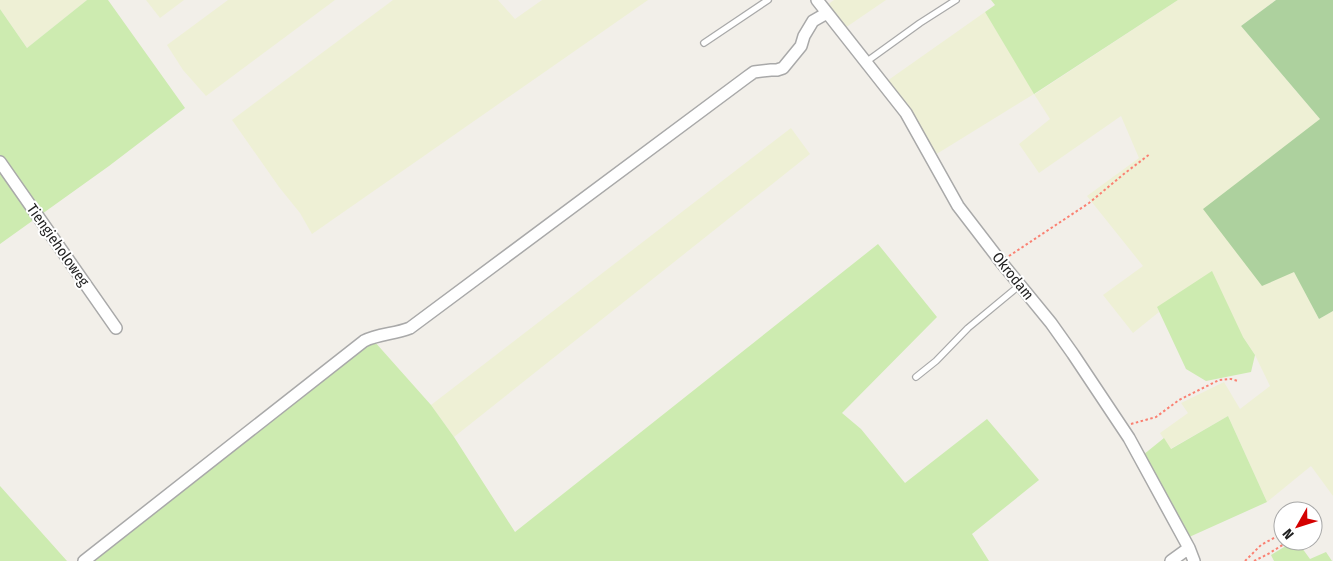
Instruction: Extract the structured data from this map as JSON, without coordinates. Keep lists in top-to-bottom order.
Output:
{
  "streets": {
    "street": ["Tiengieholoweg", "Okrodam"]
  },
  "north": "bottom left"
}
